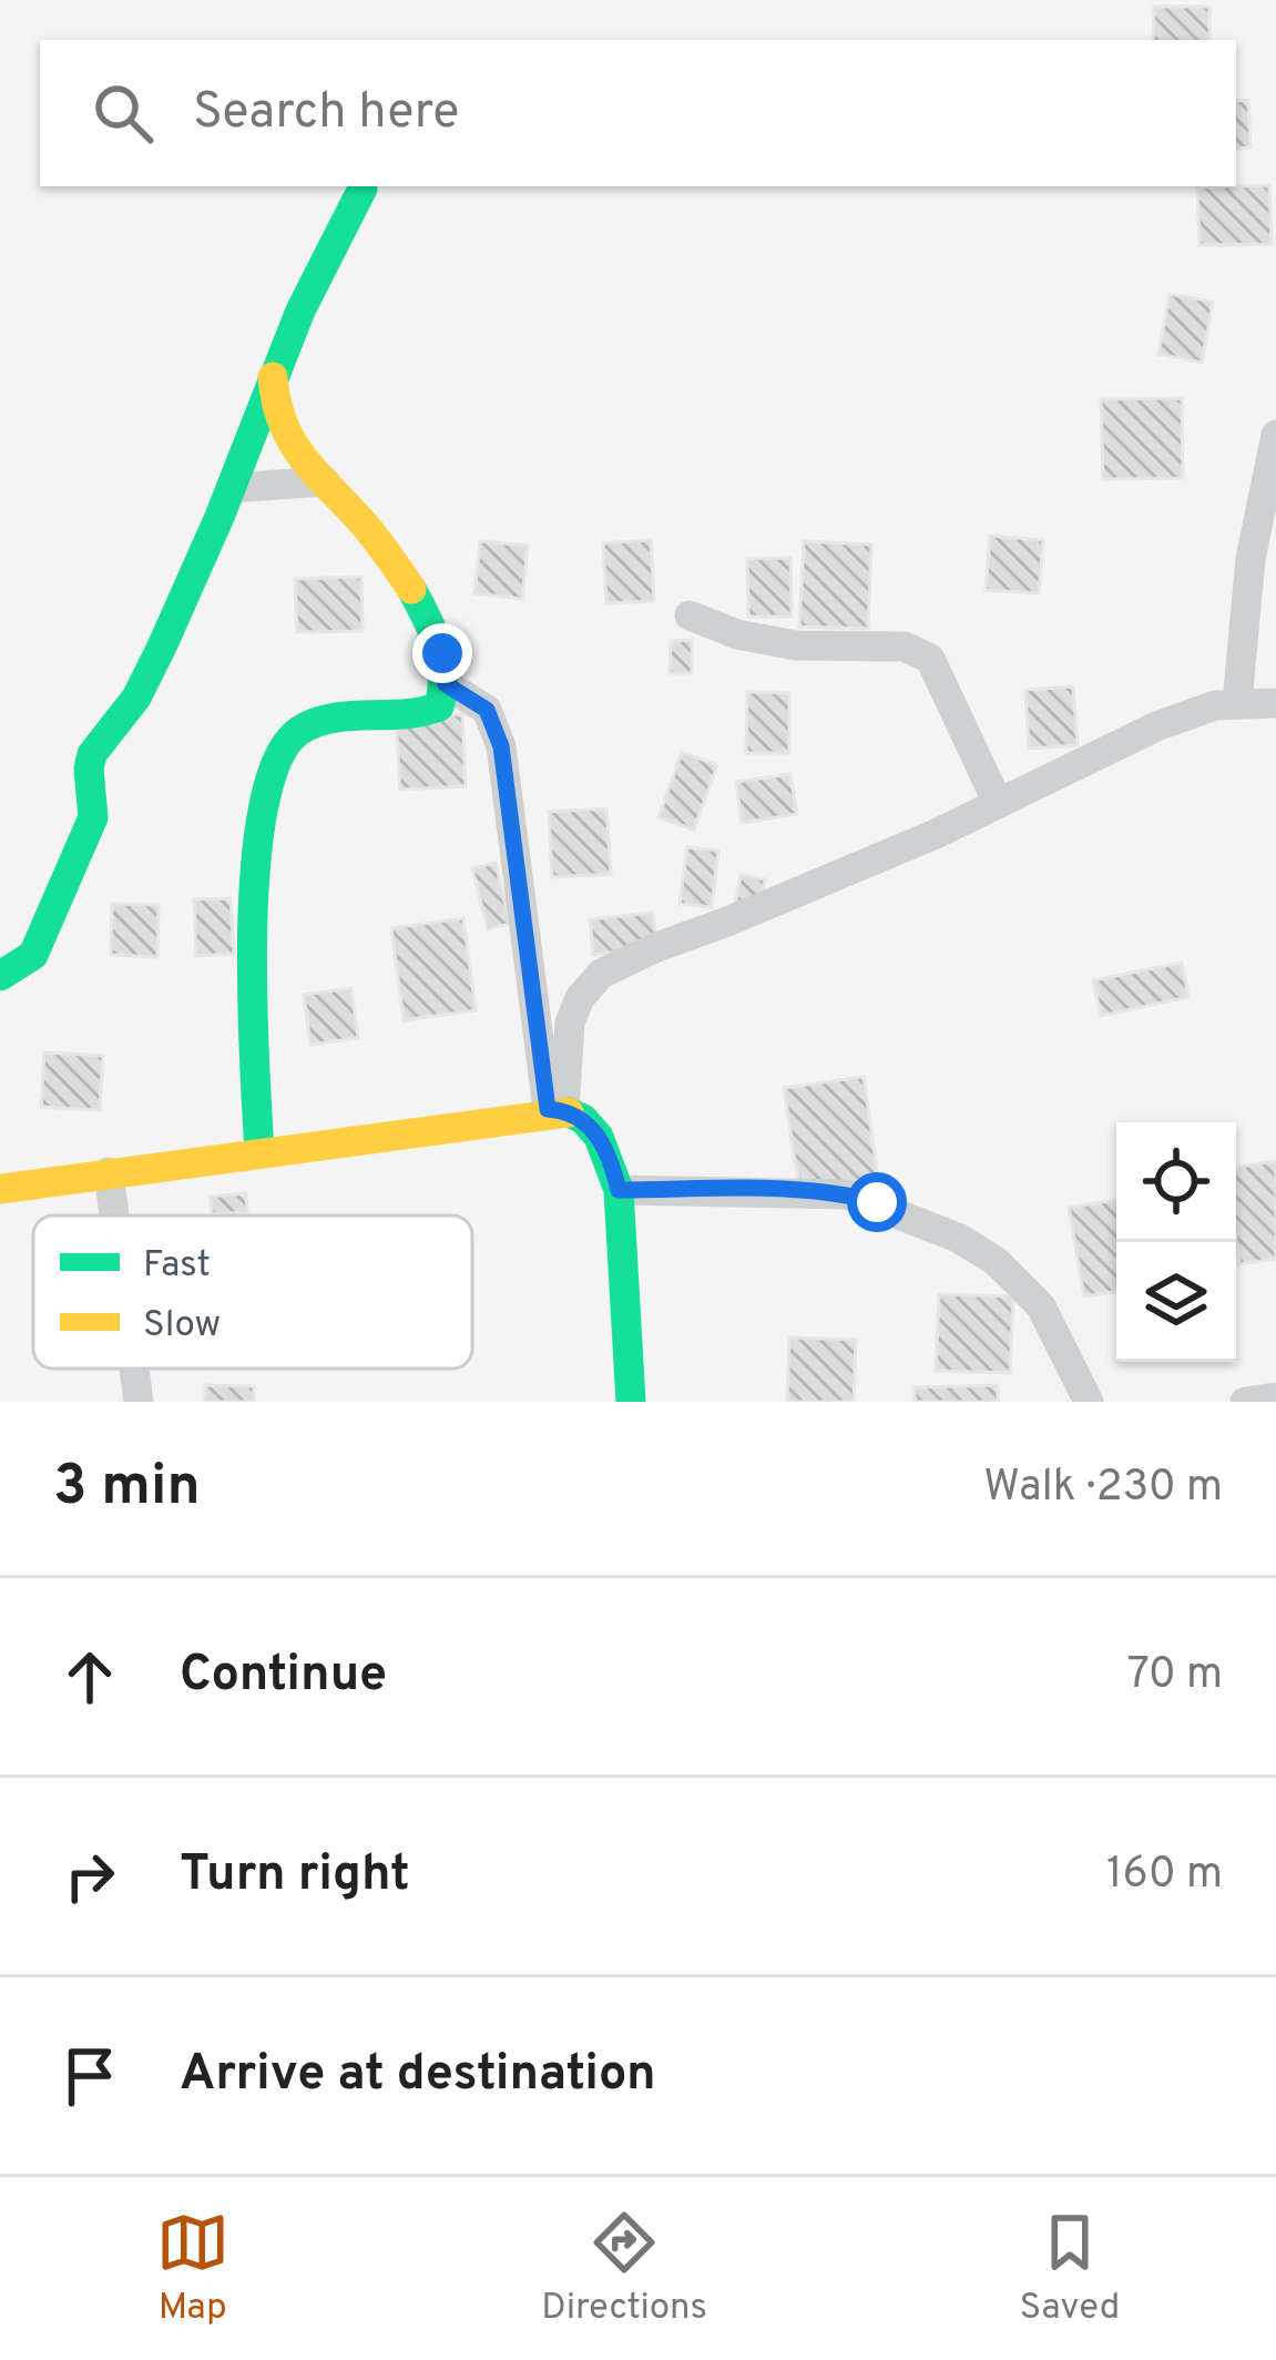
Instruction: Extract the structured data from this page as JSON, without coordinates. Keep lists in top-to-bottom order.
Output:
{
  "legend": ["Fast", "Slow"],
  "page": {
    "search": "Search here",
    "heading": ["3 min", "Walk · 230 m"],
    "list": [
      ["Continue", "70 m"],
      ["Turn right", "160 m"],
      "Arrive at destination"
    ],
    "nav": ["Map", "Directions", "Saved"]
  }
}
